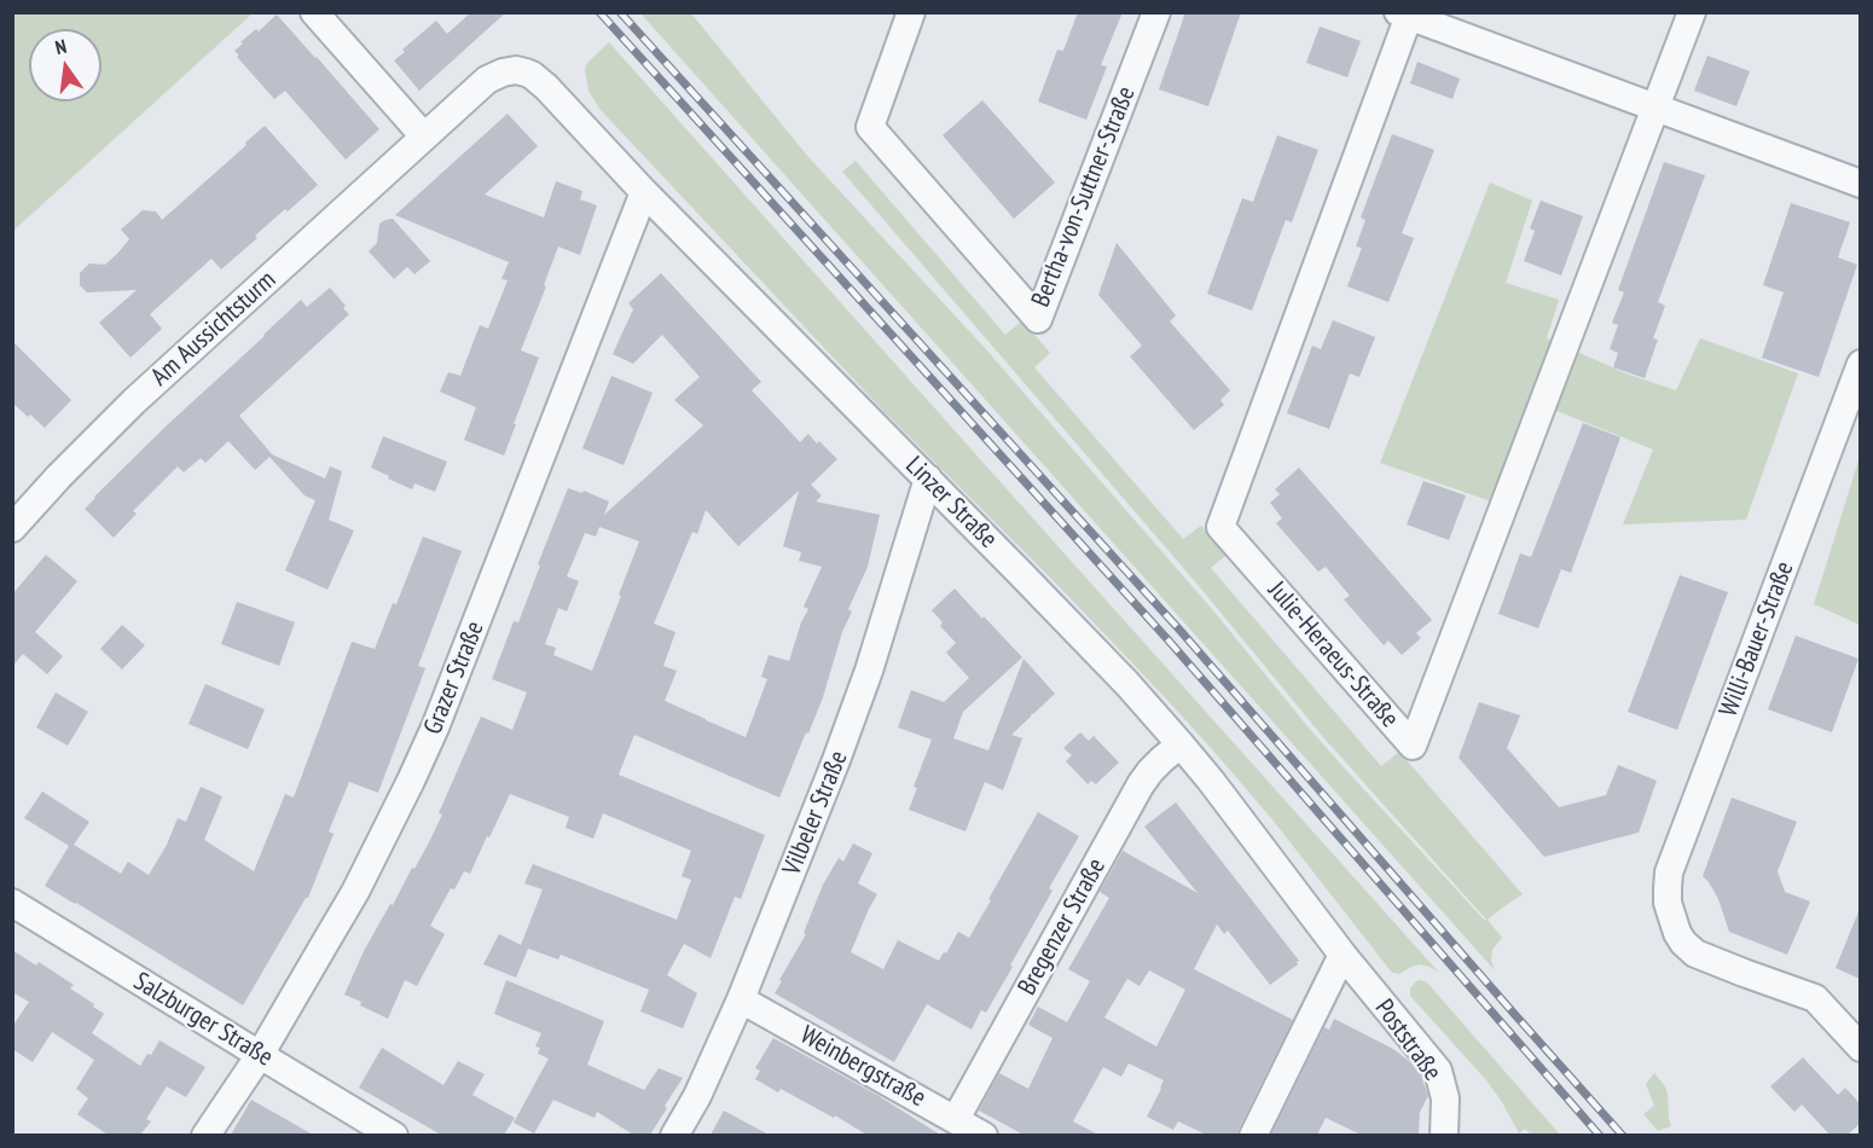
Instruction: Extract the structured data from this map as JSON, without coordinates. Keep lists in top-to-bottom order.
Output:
{
  "streets": {
    "street": [
      "Bertha-von-Suttner-Straße",
      "Am Aussichtsturm",
      "Linzer Straße",
      "Willi-Bauer-Straße",
      "Julie-Heraeus-Straße",
      "Grazer Straße",
      "Vilbeler Straße",
      "Bregenzer Straße",
      "Salzburger Straße",
      "Poststraße",
      "Weinbergstraße"
    ]
  },
  "crossings": [
    ["Am Aussichtsturm", "Linzer Straße"],
    ["Linzer Straße", "Grazer Straße"],
    ["Linzer Straße", "Vilbeler Straße"],
    ["Linzer Straße", "Bregenzer Straße"],
    ["Linzer Straße", "Poststraße"],
    ["Grazer Straße", "Salzburger Straße"],
    ["Vilbeler Straße", "Weinbergstraße"],
    ["Bregenzer Straße", "Weinbergstraße"]
  ],
  "north": "top"
}
